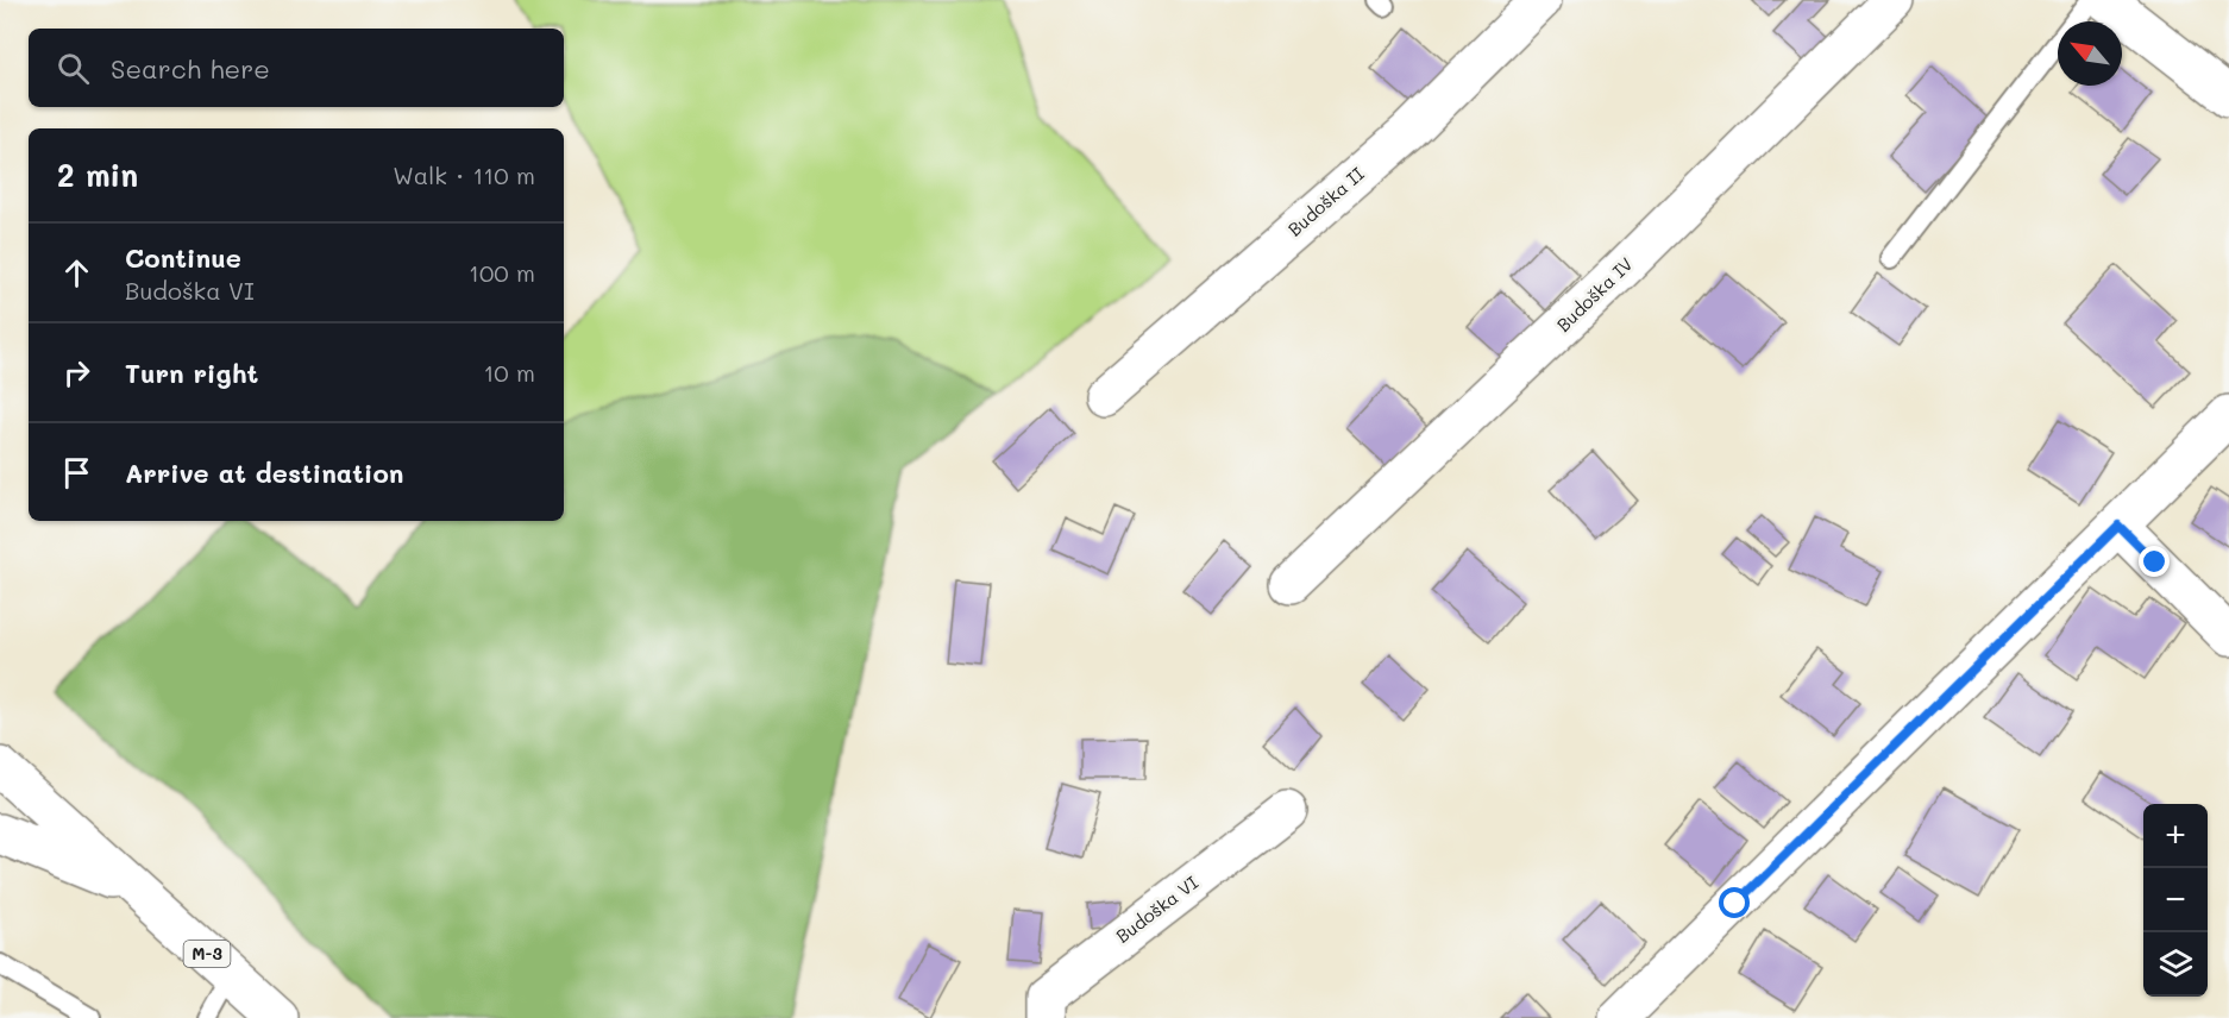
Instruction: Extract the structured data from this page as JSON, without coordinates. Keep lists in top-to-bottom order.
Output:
{
  "streets": {
    "street": [
      "Budoška II",
      "Budoška IV",
      "Budoška VI",
      "M-3"
    ]
  },
  "north": "top left",
  "page": {
    "search": "Search here",
    "heading": ["2 min", "Walk · 110 m"],
    "list": [
      ["Continue", "Budoška VI", "100 m"],
      ["Turn right", "10 m"],
      "Arrive at destination"
    ],
    "map_buttons": ["+", "−"]
  }
}
